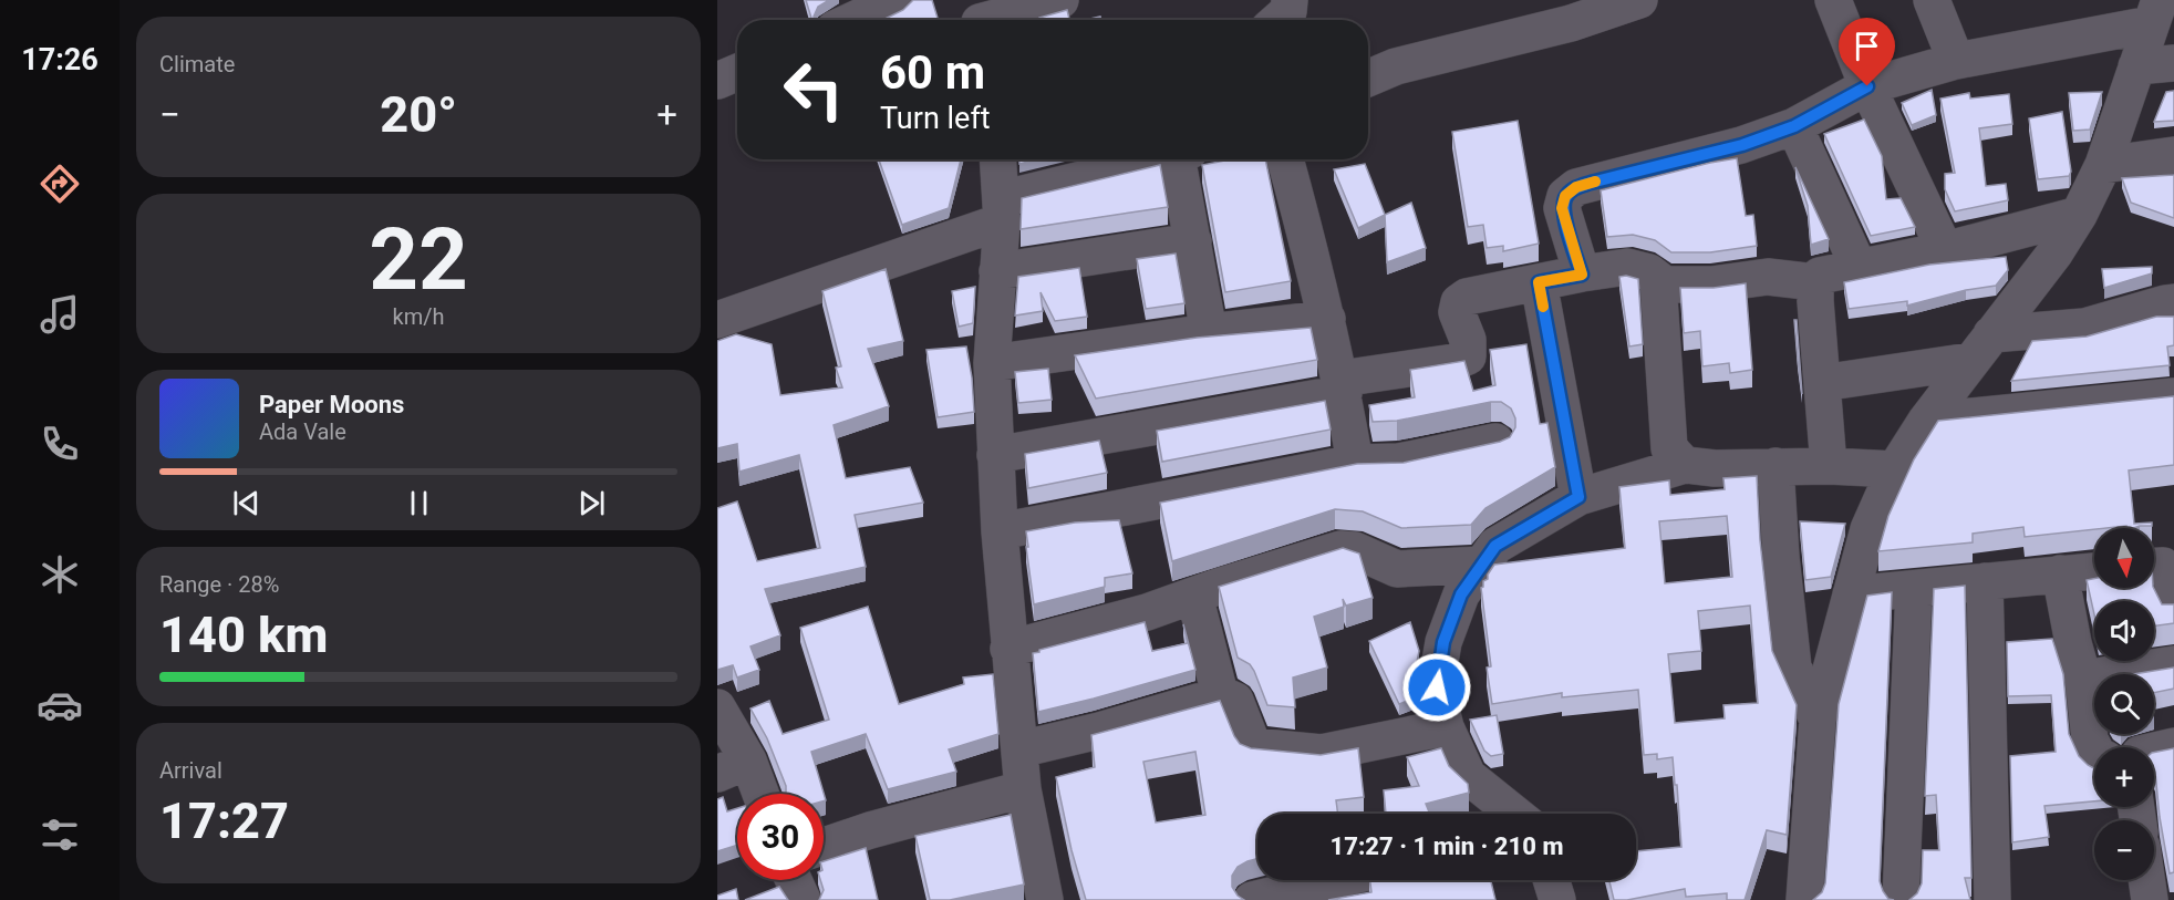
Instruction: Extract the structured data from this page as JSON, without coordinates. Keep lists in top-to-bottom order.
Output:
{
  "north": "bottom",
  "page": {
    "tabs": "17:26",
    "tile": [
      "Climate",
      ["22", "km/h"],
      ["Range · 28%", "140 km"],
      ["Arrival", "17:27"]
    ],
    "turn": ["60 m", "Turn left"],
    "heat": ["−", "20°", "+"],
    "song": ["Paper Moons", "Ada Vale"],
    "map_buttons": ["+", "−"],
    "limit": "30",
    "trip": "17:27 · 1 min · 210 m"
  }
}
